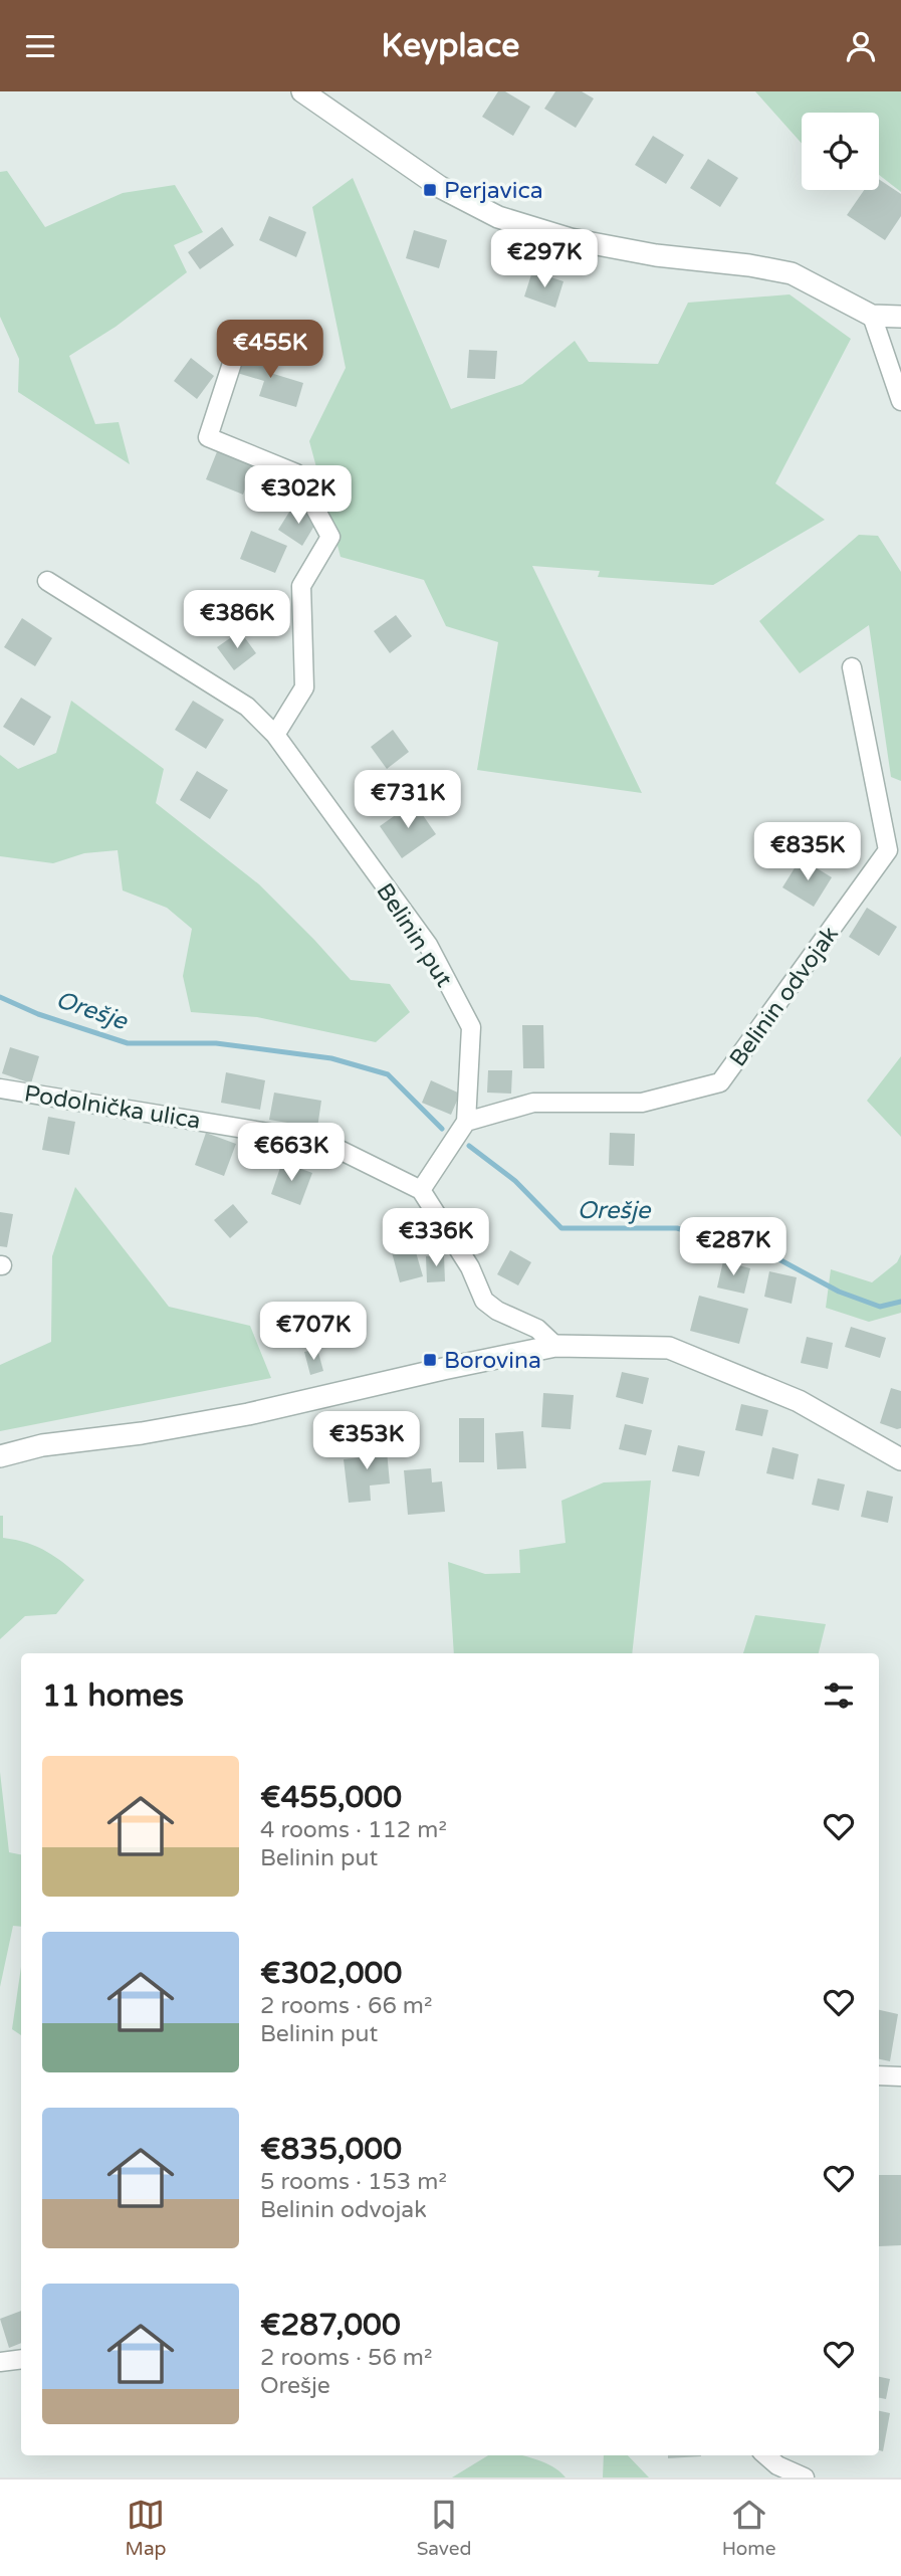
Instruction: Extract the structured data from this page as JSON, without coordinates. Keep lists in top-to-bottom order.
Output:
{
  "streets": {
    "street": ["Belinin put", "Belinin odvojak", "Podolnička ulica"]
  },
  "crossings": [
    ["Belinin put", "Belinin odvojak"]
  ],
  "water": ["Orešje"],
  "places": {
    "transit": ["Perjavica", "Borovina"]
  },
  "page": {
    "header": "Keyplace",
    "price": [
      "€297K",
      "€455K",
      "€302K",
      "€386K",
      "€731K",
      "€835K",
      "€663K",
      "€336K",
      "€287K",
      "€707K",
      "€353K"
    ],
    "heading": "11 homes",
    "list": [
      {
        "name": "€455,000",
        "note": "4 rooms · 112 m² · Belinin put"
      },
      {
        "name": "€302,000",
        "note": "2 rooms · 66 m² · Belinin put"
      },
      {
        "name": "€835,000",
        "note": "5 rooms · 153 m² · Belinin odvojak"
      },
      {
        "name": "€287,000",
        "note": "2 rooms · 56 m² · Orešje"
      }
    ],
    "tabs": ["Map", "Saved", "Home"]
  }
}
